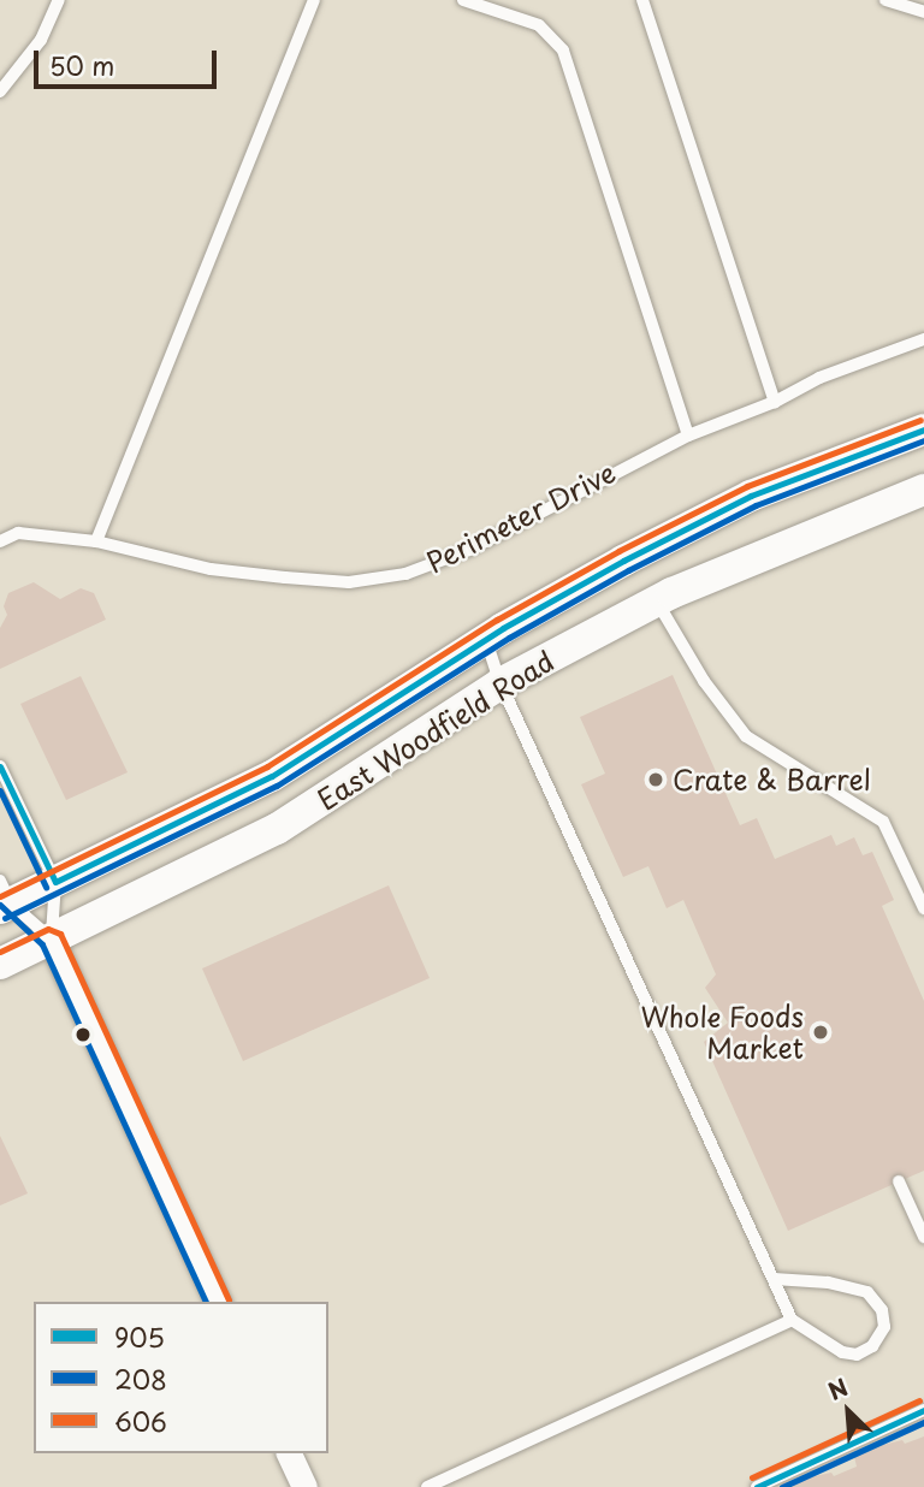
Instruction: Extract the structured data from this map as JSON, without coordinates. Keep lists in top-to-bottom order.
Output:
{
  "streets": {
    "street": ["East Woodfield Road"],
    "lane": ["Perimeter Drive"]
  },
  "places": ["Crate & Barrel", "Whole Foods Market"],
  "lines": ["transit line 606", "transit line 905", "transit line 208"],
  "legend": ["905", "208", "606"],
  "scale_bar": "50 m",
  "north": "top left"
}
